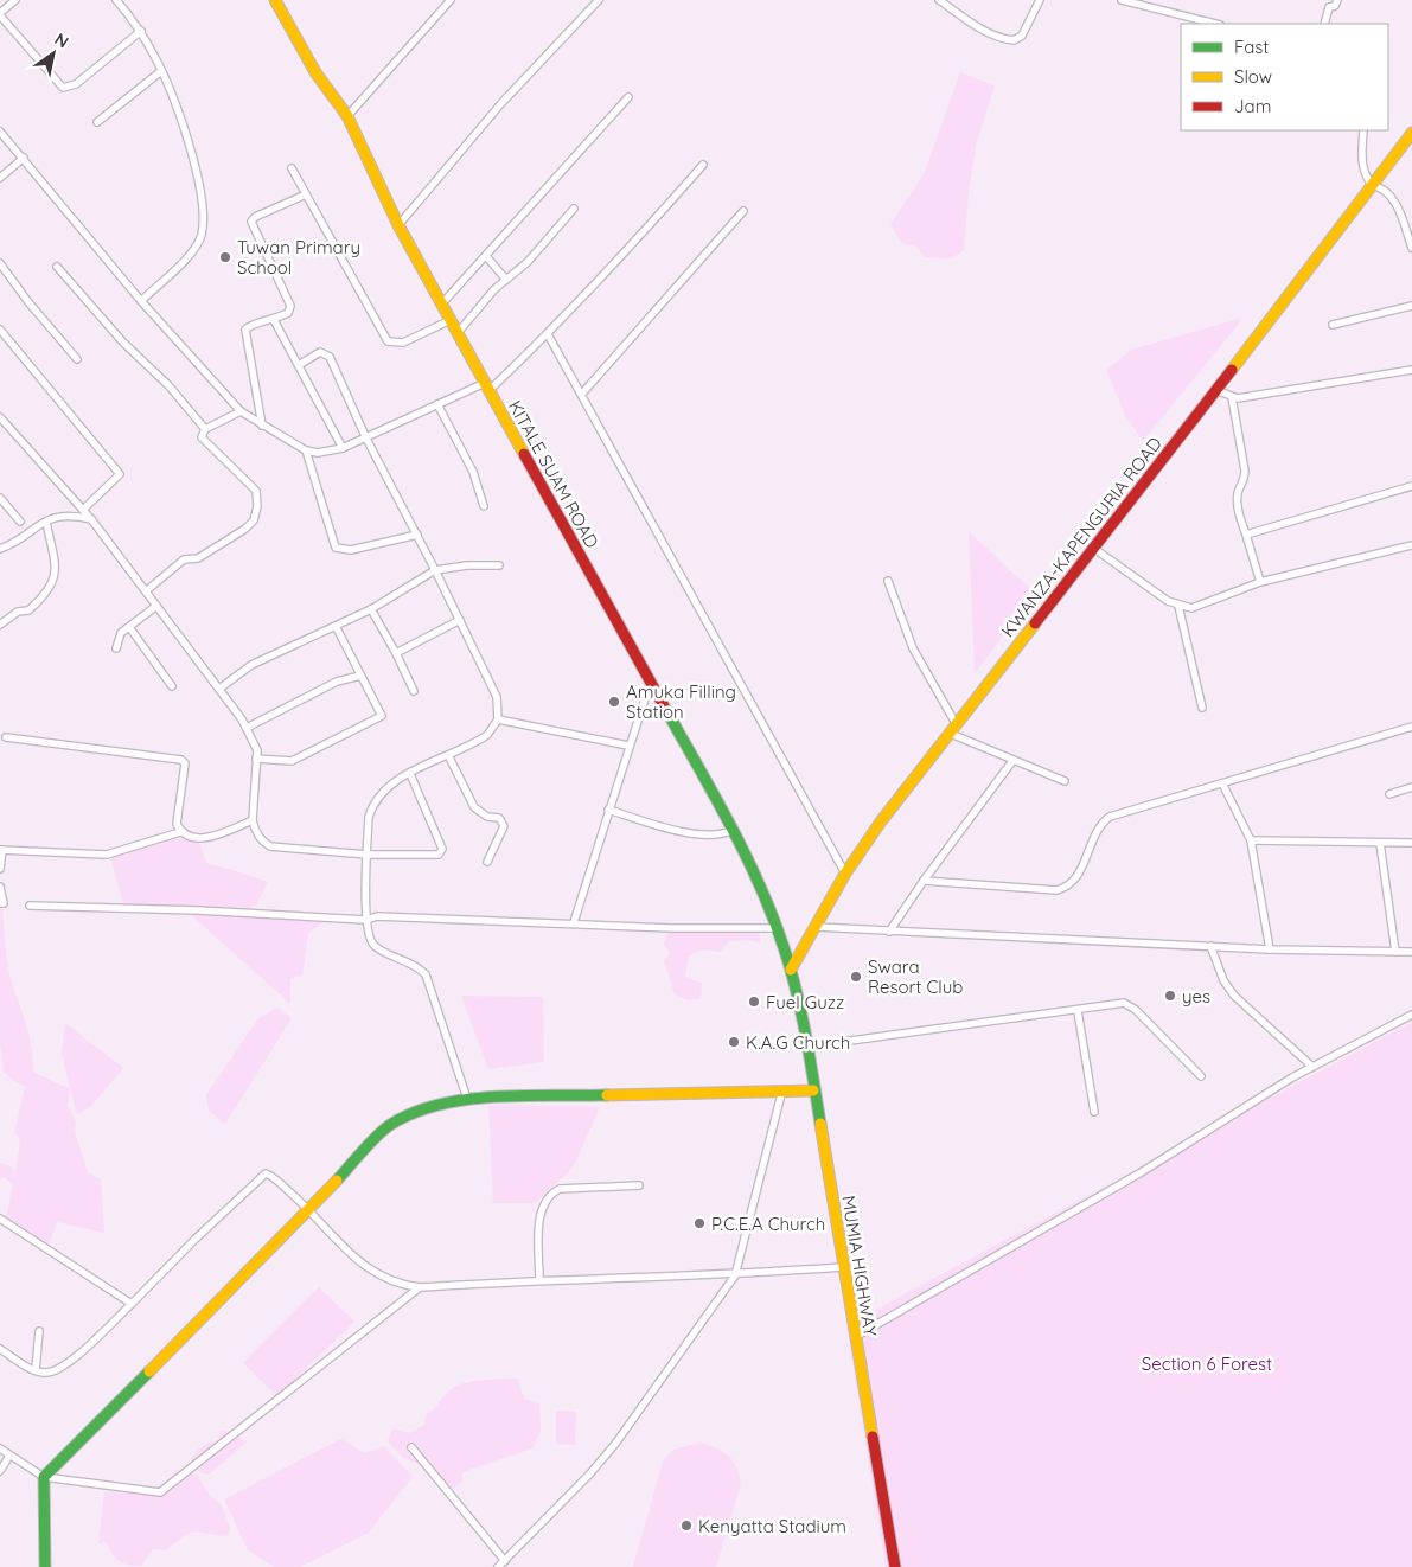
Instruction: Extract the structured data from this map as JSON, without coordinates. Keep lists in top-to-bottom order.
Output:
{
  "streets": {
    "main road": ["KITALE SUAM ROAD", "KWANZA-KAPENGURIA ROAD", "MUMIA HIGHWAY"]
  },
  "crossings": [
    ["KITALE SUAM ROAD", "KWANZA-KAPENGURIA ROAD"],
    ["KITALE SUAM ROAD", "MUMIA HIGHWAY"],
    ["KWANZA-KAPENGURIA ROAD", "MUMIA HIGHWAY"]
  ],
  "parks": ["Section 6 Forest"],
  "places": [
    "Tuwan Primary School",
    "Amuka Filling Station",
    "Swara Resort Club",
    "yes",
    "Fuel Guzz",
    "K.A.G Church",
    "P.C.E.A Church",
    "Kenyatta Stadium"
  ],
  "legend": ["Fast", "Slow", "Jam"],
  "north": "top right"
}
